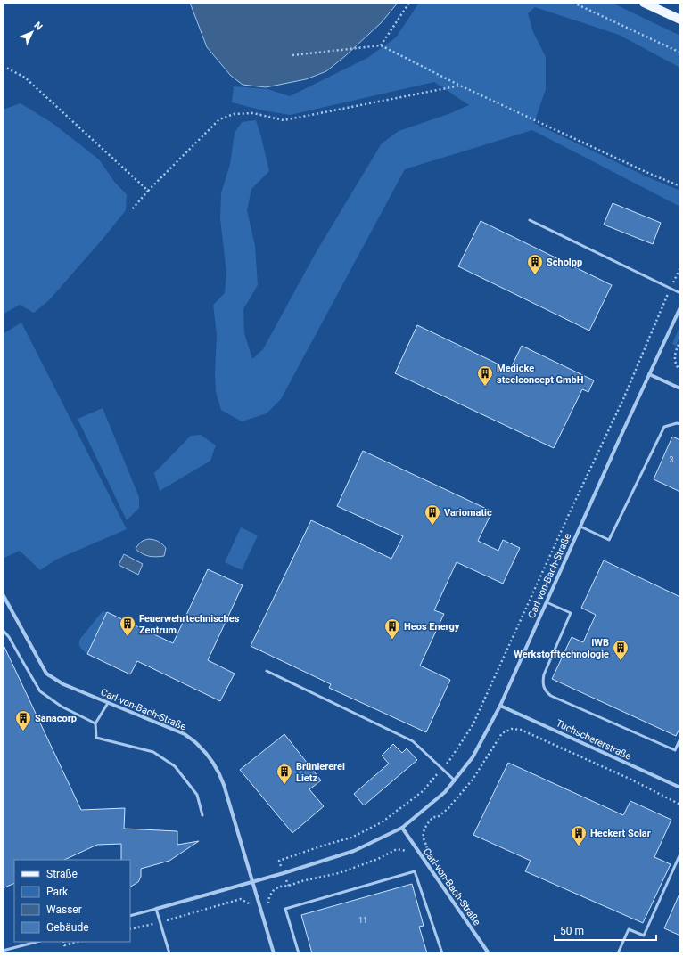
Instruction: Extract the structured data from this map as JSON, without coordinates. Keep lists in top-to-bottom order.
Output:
{
  "streets": {
    "street": ["Carl-von-Bach-Straße", "Tuchschererstraße"]
  },
  "crossings": [
    ["Carl-von-Bach-Straße", "Tuchschererstraße"]
  ],
  "places": {
    "building": [
      "Scholpp",
      "Medicke steelconcept GmbH",
      "Variomatic",
      "Feuerwehrtechnisches Zentrum",
      "Heos Energy",
      "IWB Werkstofftechnologie",
      "Sanacorp",
      "Brüniererei Lietz",
      "Heckert Solar"
    ]
  },
  "house_numbers": ["3", "11"],
  "legend": [
    "Straße",
    "Park",
    "Wasser",
    "Gebäude"
  ],
  "scale_bar": "50 m",
  "north": "top right"
}
